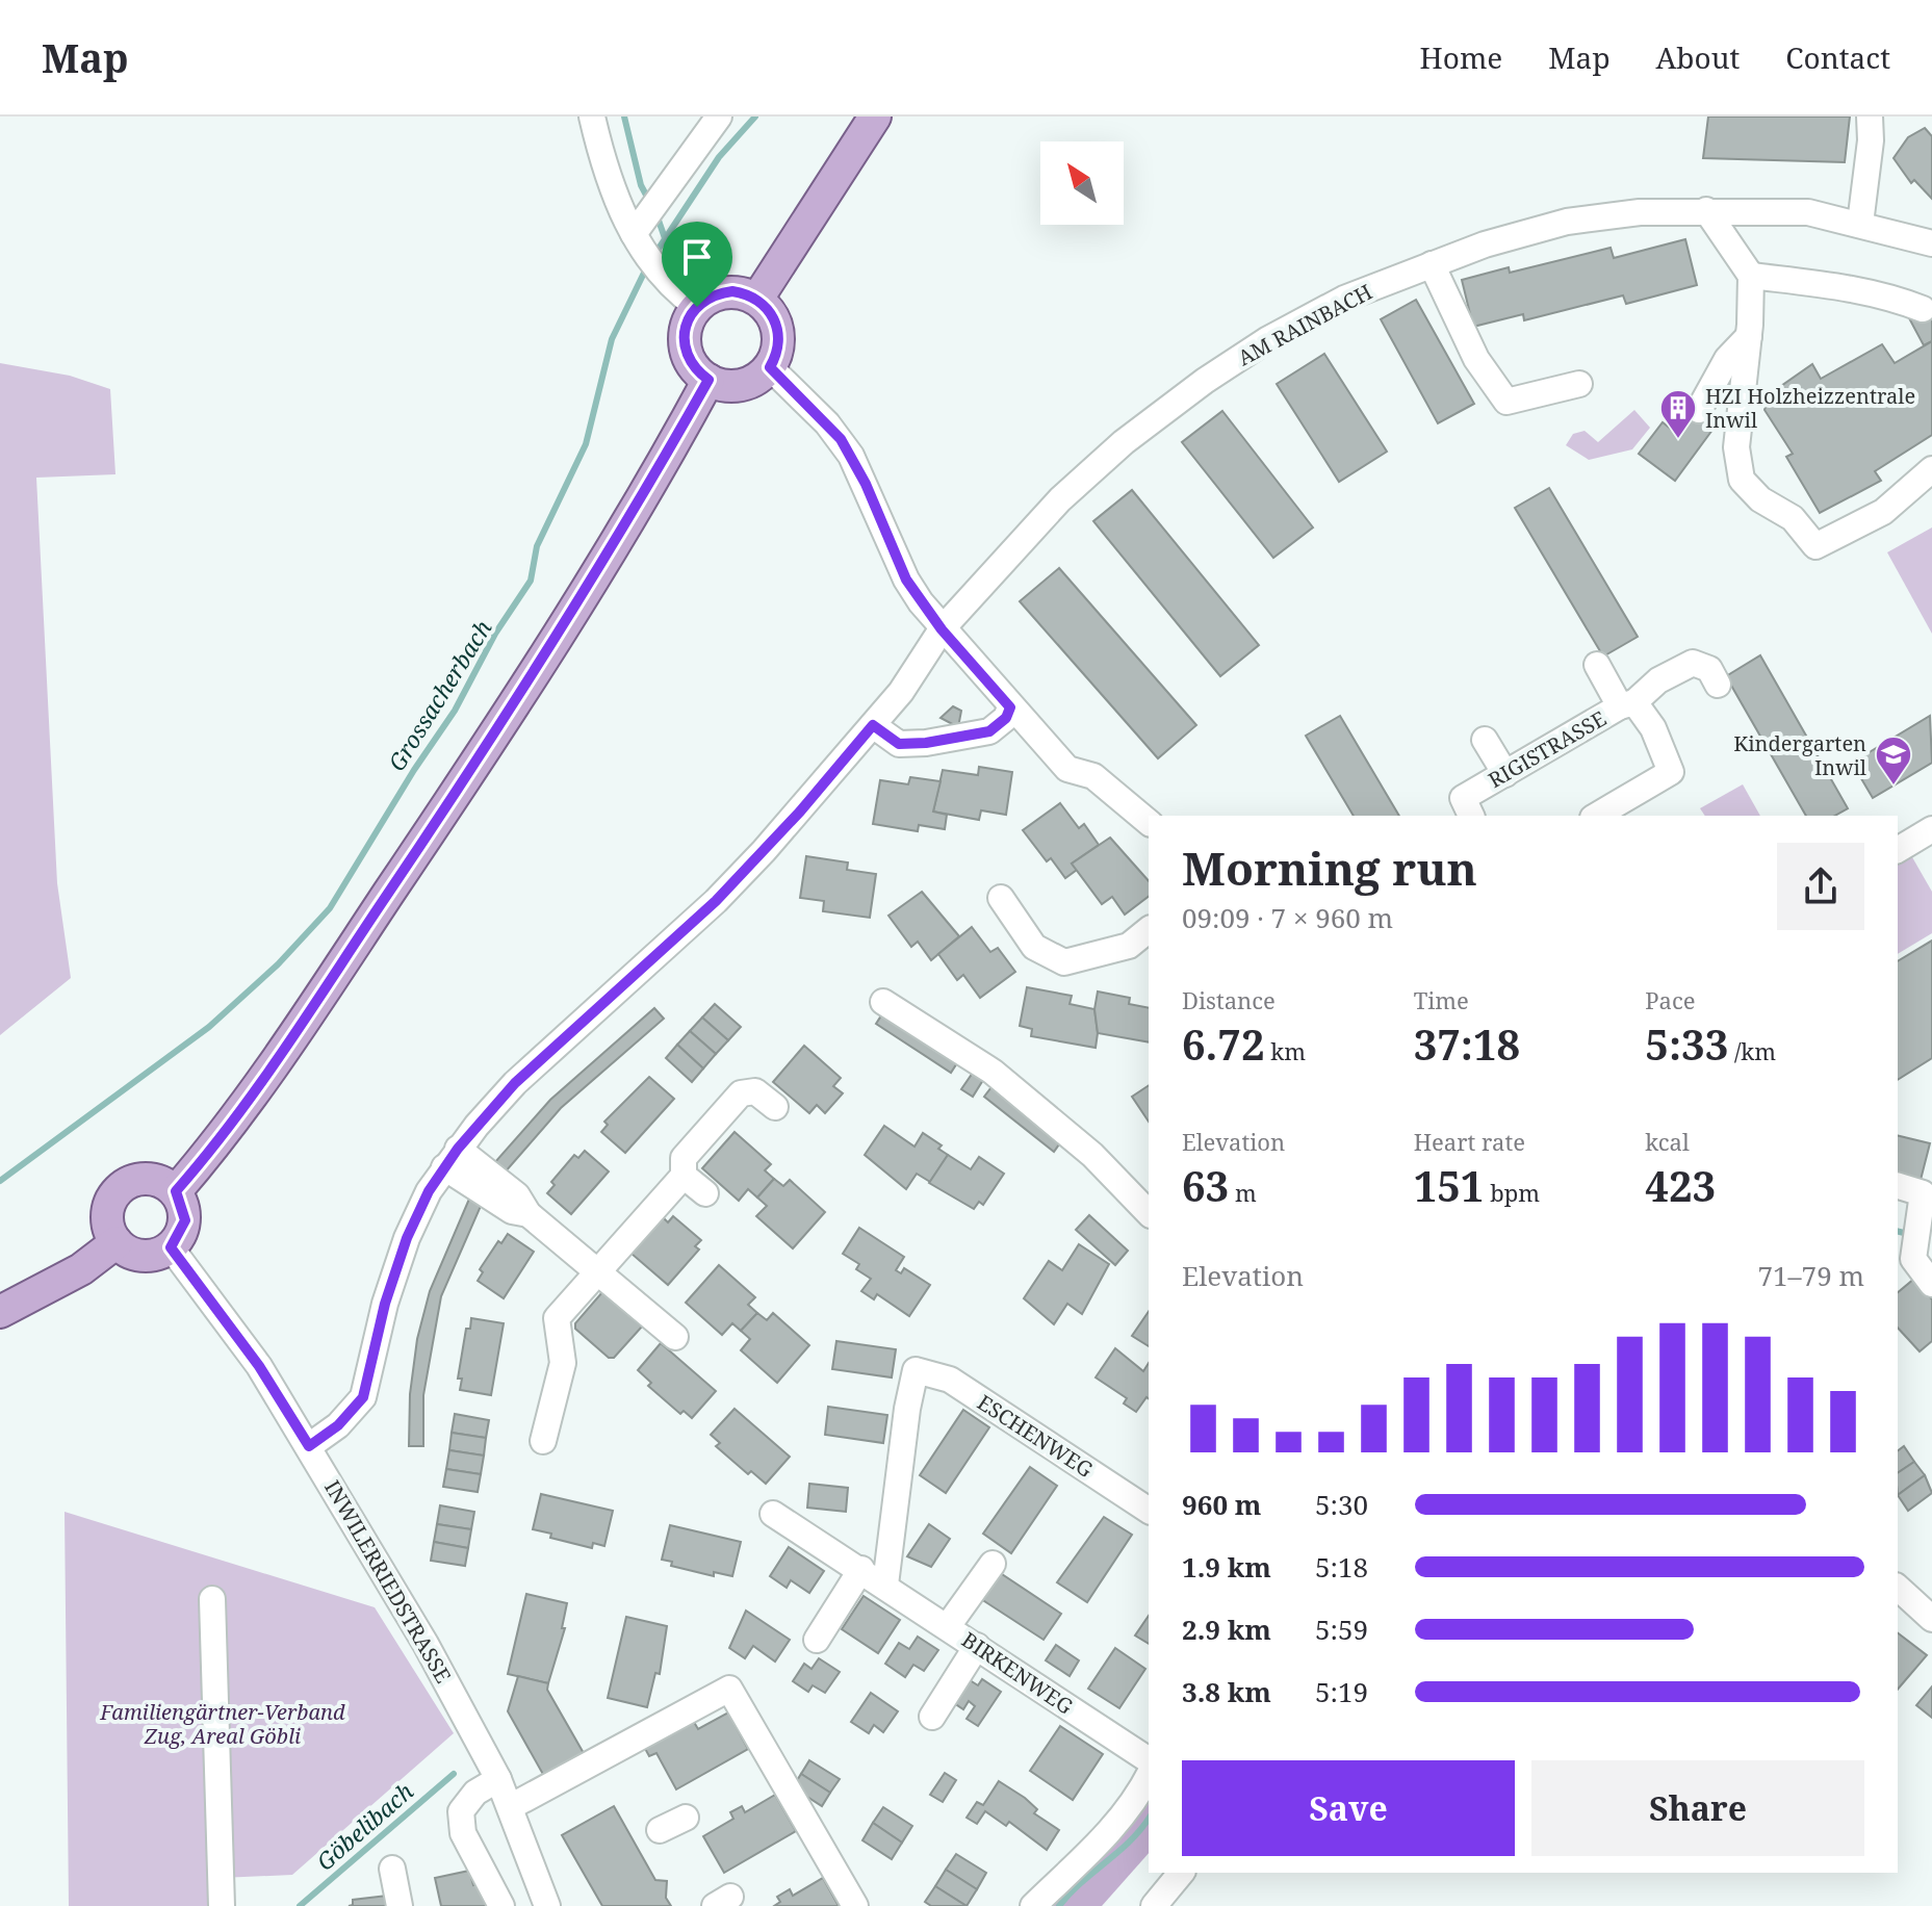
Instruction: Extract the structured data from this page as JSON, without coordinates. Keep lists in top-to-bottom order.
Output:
{
  "streets": {
    "street": [
      "AM RAINBACH",
      "RIGISTRASSE",
      "ESCHENWEG",
      "INWILERRIEDSTRASSE",
      "BIRKENWEG"
    ]
  },
  "crossings": [
    ["ESCHENWEG", "BIRKENWEG"]
  ],
  "water": ["Grossacherbach", "Göbelibach"],
  "parks": ["Familiengärtner-Verband Zug, Areal Göbli"],
  "places": {
    "building": ["HZI Holzheizzentrale Inwil"],
    "school or university": ["Kindergarten Inwil"]
  },
  "north": "top left",
  "page": {
    "header": "Map",
    "nav": [
      "Home",
      "Map",
      "About",
      "Contact"
    ],
    "heading": ["Morning run", "09:09 · 7 × 960 m"],
    "stats": [
      ["Distance", "6.72 km"],
      ["Time", "37:18"],
      ["Pace", "5:33 /km"],
      ["Elevation", "63 m"],
      ["Heart rate", "151 bpm"],
      ["kcal", "423"]
    ],
    "chart": ["Elevation", "71–79 m"],
    "list": [
      {
        "name": "960 m",
        "note": "5:30"
      },
      {
        "name": "1.9 km",
        "note": "5:18"
      },
      {
        "name": "2.9 km",
        "note": "5:59"
      },
      {
        "name": "3.8 km",
        "note": "5:19"
      }
    ],
    "buttons": ["Save", "Share"]
  }
}
